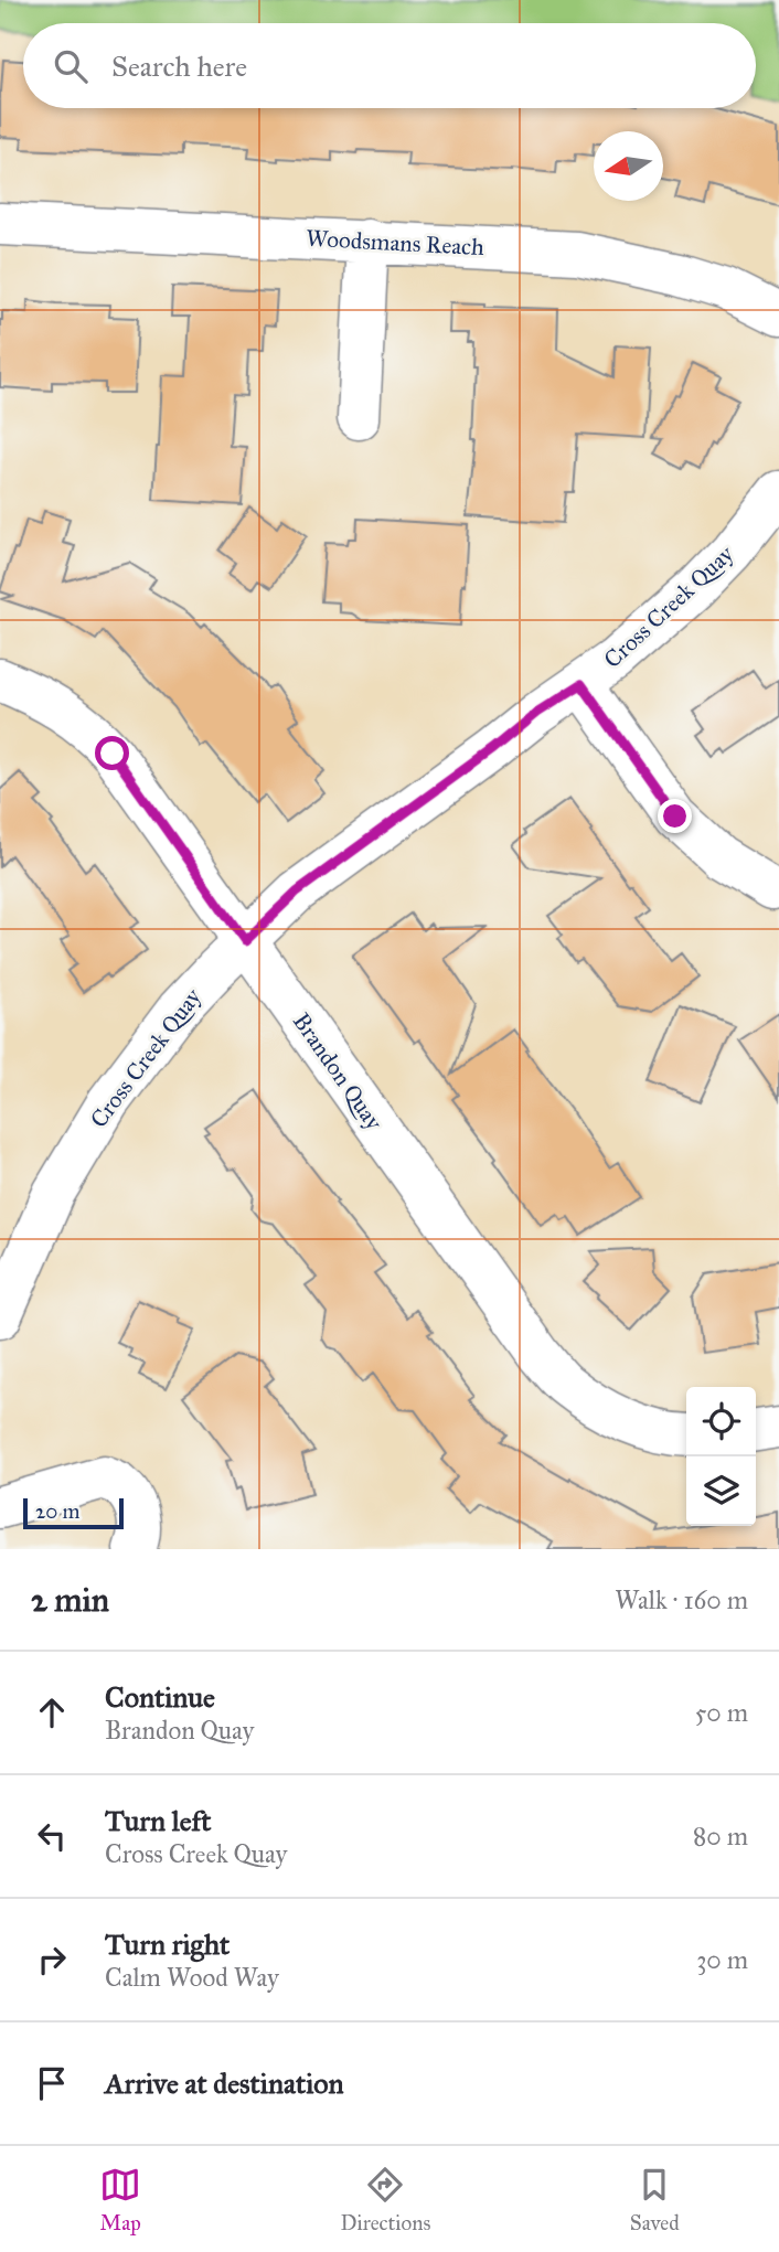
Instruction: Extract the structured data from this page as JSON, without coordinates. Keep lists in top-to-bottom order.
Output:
{
  "streets": {
    "street": ["Woodsmans Reach", "Cross Creek Quay", "Brandon Quay"]
  },
  "crossings": [
    ["Cross Creek Quay", "Brandon Quay"]
  ],
  "scale_bar": "20 m",
  "north": "left",
  "page": {
    "search": "Search here",
    "scale": "20 m",
    "heading": ["2 min", "Walk · 160 m"],
    "list": [
      ["Continue", "Brandon Quay", "50 m"],
      ["Turn left", "Cross Creek Quay", "80 m"],
      ["Turn right", "Calm Wood Way", "30 m"],
      "Arrive at destination"
    ],
    "nav": ["Map", "Directions", "Saved"]
  }
}
